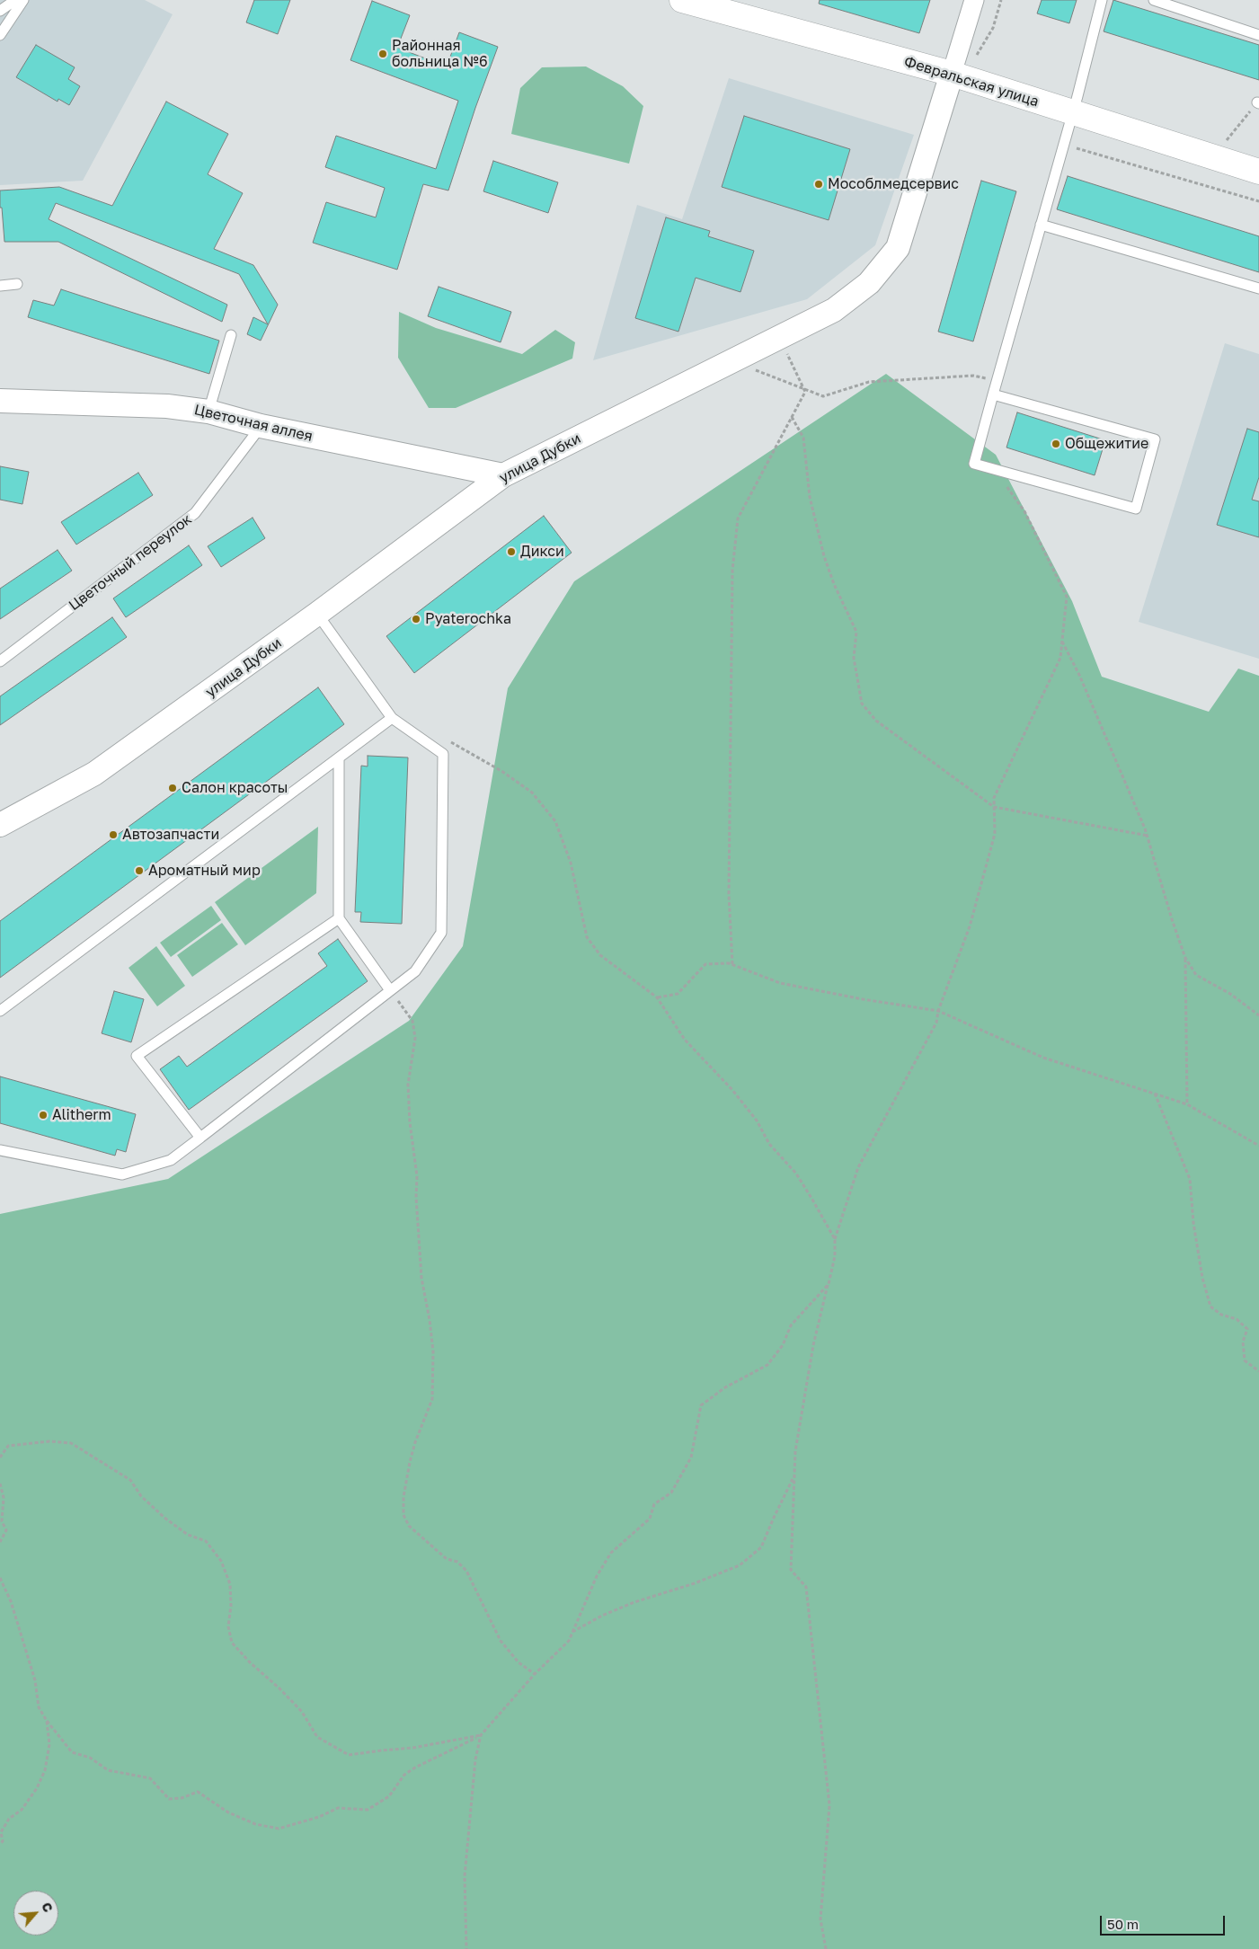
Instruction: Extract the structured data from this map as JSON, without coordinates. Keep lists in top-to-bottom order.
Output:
{
  "streets": {
    "main road": ["Февральская улица"],
    "street": ["Цветочная аллея", "улица Дубки"],
    "lane": ["Цветочный переулок"]
  },
  "crossings": [
    ["Февральская улица", "улица Дубки"],
    ["Цветочная аллея", "улица Дубки"],
    ["Цветочная аллея", "Цветочный переулок"]
  ],
  "places": [
    "Районная больница №6",
    "Мособлмедсервис",
    "Общежитие",
    "Дикси",
    "Pyaterochka",
    "Салон красоты",
    "Автозапчасти",
    "Ароматный мир",
    "Alitherm"
  ],
  "scale_bar": "50 m",
  "north": "top right"
}
